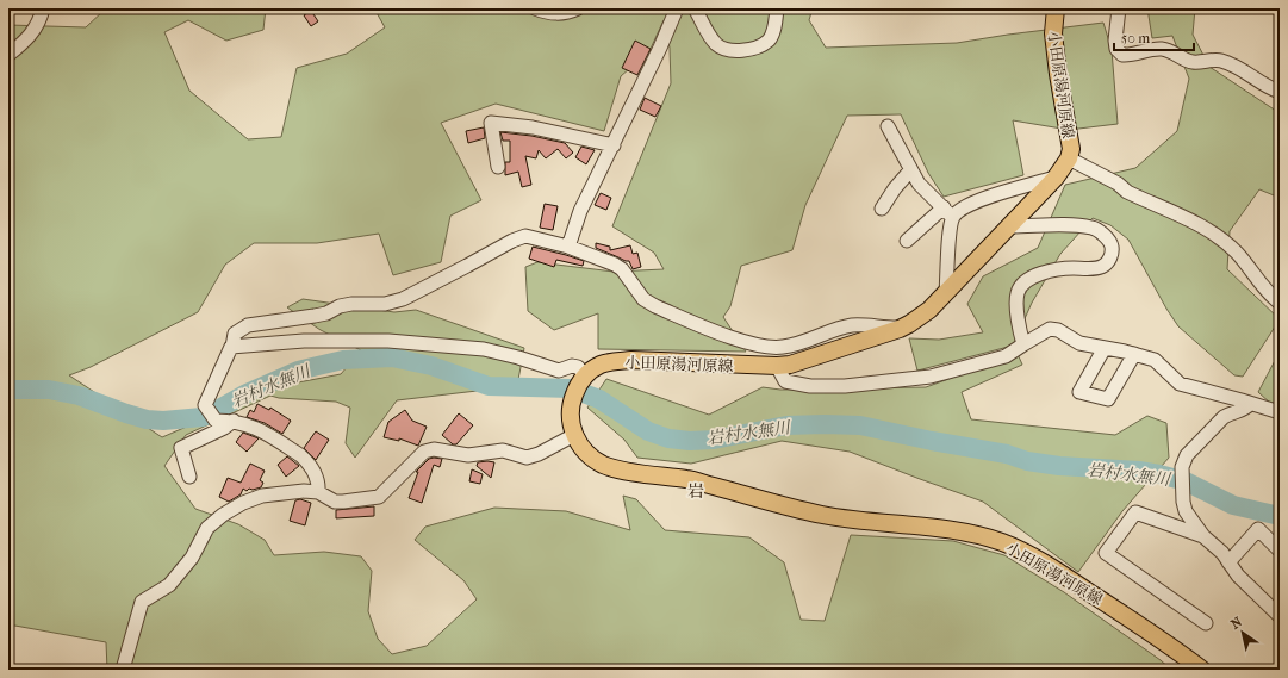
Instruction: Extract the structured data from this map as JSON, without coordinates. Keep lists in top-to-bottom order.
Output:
{
  "streets": {
    "main road": ["小田原湯河原線"]
  },
  "districts": ["岩"],
  "water": ["岩村水無川"],
  "scale_bar": "50 m",
  "north": "top left"
}
